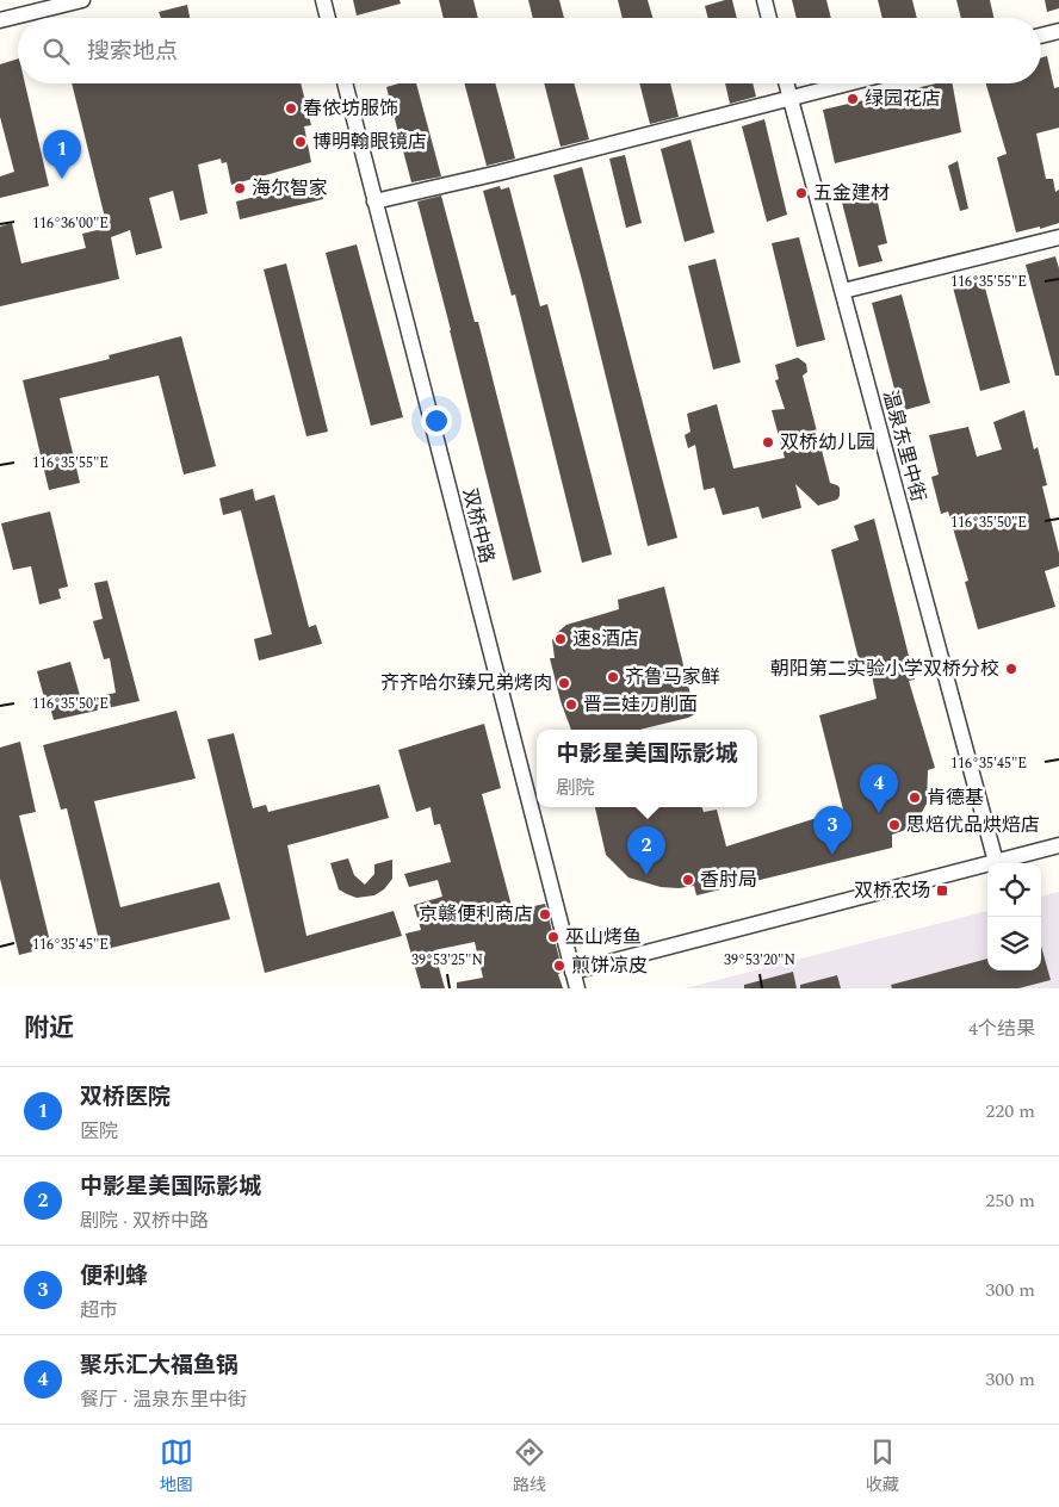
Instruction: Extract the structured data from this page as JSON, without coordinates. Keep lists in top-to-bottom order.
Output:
{
  "streets": {
    "street": ["温泉东里中街", "双桥中路"]
  },
  "places": {
    "other": [
      "绿园花店",
      "春依坊服饰",
      "博明翰眼镜店",
      "海尔智家",
      "五金建材",
      "双桥幼儿园",
      "速8酒店",
      "朝阳第二实验小学双桥分校",
      "齐鲁马家鲜",
      "齐齐哈尔臻兄弟烤肉",
      "晋二娃刀削面",
      "肯德基",
      "思焙优品烘焙店",
      "香肘局",
      "京赣便利商店",
      "巫山烤鱼",
      "煎饼凉皮"
    ],
    "transit": ["双桥农场"]
  },
  "page": {
    "search": "搜索地点",
    "pins": [
      "1",
      "4",
      "3",
      "2"
    ],
    "popup": ["中影星美国际影城", "剧院"],
    "heading": ["附近", "4个结果"],
    "list": [
      {
        "mark": "1",
        "name": "双桥医院",
        "note": "医院",
        "value": "220 m"
      },
      {
        "mark": "2",
        "name": "中影星美国际影城",
        "note": "剧院 · 双桥中路",
        "value": "250 m"
      },
      {
        "mark": "3",
        "name": "便利蜂",
        "note": "超市",
        "value": "300 m"
      },
      {
        "mark": "4",
        "name": "聚乐汇大福鱼锅",
        "note": "餐厅 · 温泉东里中街",
        "value": "300 m"
      }
    ],
    "nav": ["地图", "路线", "收藏"]
  },
  "coordinates": [
    "116°36'00\"E",
    "116°35'55\"E",
    "116°35'50\"E",
    "116°35'45\"E",
    "39°53'25\"N",
    "39°53'20\"N"
  ]
}
